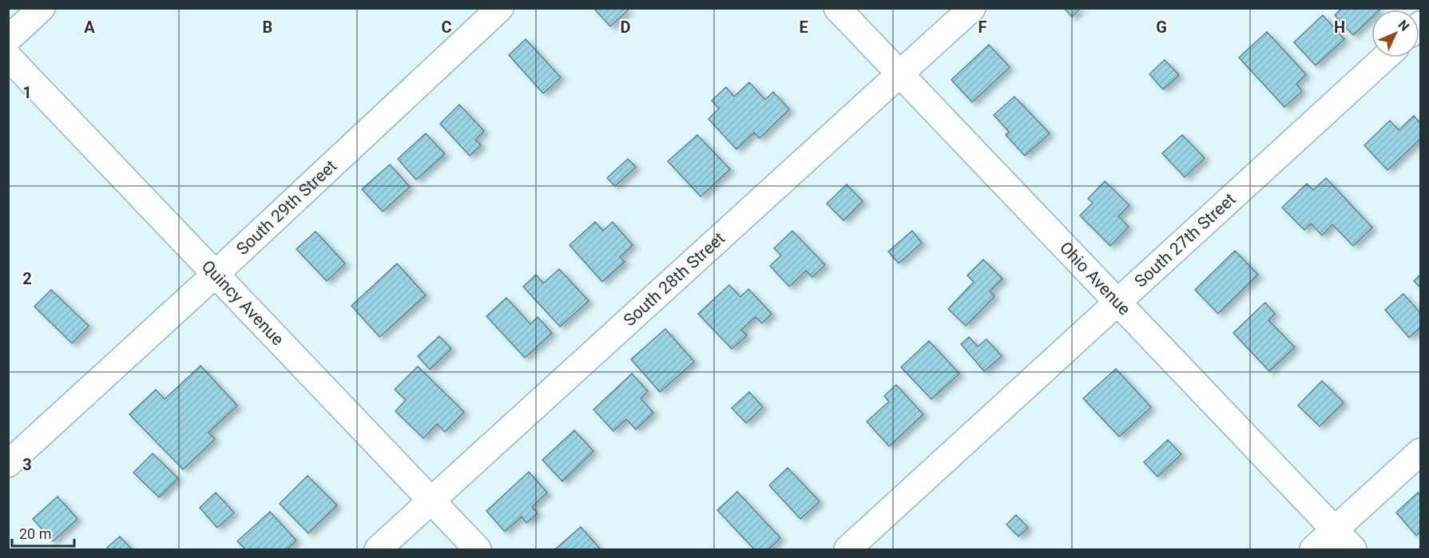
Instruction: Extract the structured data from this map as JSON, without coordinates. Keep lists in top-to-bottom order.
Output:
{
  "streets": {
    "street": [
      "South 29th Street",
      "South 27th Street",
      "Ohio Avenue",
      "South 28th Street",
      "Quincy Avenue"
    ]
  },
  "crossings": [
    ["South 29th Street", "Quincy Avenue"],
    ["South 27th Street", "Ohio Avenue"],
    ["Ohio Avenue", "South 28th Street"],
    ["South 28th Street", "Quincy Avenue"]
  ],
  "scale_bar": "20 m",
  "north": "top right",
  "grid": {
    "columns": [
      "A",
      "B",
      "C",
      "D",
      "E",
      "F",
      "G",
      "H"
    ],
    "rows": ["1", "2", "3"]
  }
}
